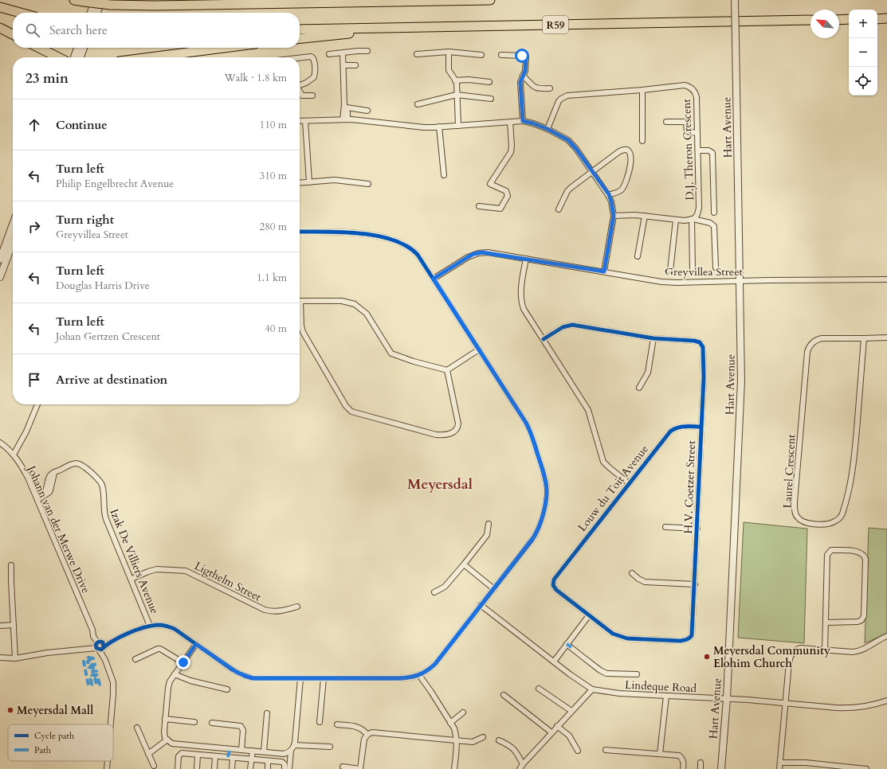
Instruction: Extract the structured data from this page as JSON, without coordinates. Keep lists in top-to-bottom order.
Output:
{
  "streets": {
    "highway": ["R59"],
    "street": [
      "Hart Avenue",
      "D.J. Theron Crescent",
      "Greyvillea Street",
      "Laurel Crescent",
      "H.V. Coetzer Street",
      "Louw du Toit Avenue",
      "Johann van der Merwe Drive",
      "Izak De Villiers Avenue",
      "Ligthelm Street",
      "Lindeque Road"
    ]
  },
  "crossings": [
    ["Hart Avenue", "Greyvillea Street"],
    ["Hart Avenue", "Lindeque Road"],
    ["H.V. Coetzer Street", "Louw du Toit Avenue"],
    ["Johann van der Merwe Drive", "Izak De Villiers Avenue"],
    ["Izak De Villiers Avenue", "Ligthelm Street"]
  ],
  "districts": ["Meyersdal"],
  "places": ["Meyersdal Community Elohim Church", "Meyersdal Mall"],
  "legend": ["Cycle path", "Path"],
  "north": "top left",
  "page": {
    "map_buttons": ["+", "−"],
    "search": "Search here",
    "heading": ["23 min", "Walk · 1.8 km"],
    "list": [
      ["Continue", "110 m"],
      ["Turn left", "Philip Engelbrecht Avenue", "310 m"],
      ["Turn right", "Greyvillea Street", "280 m"],
      ["Turn left", "Douglas Harris Drive", "1.1 km"],
      ["Turn left", "Johan Gertzen Crescent", "40 m"],
      "Arrive at destination"
    ]
  }
}
